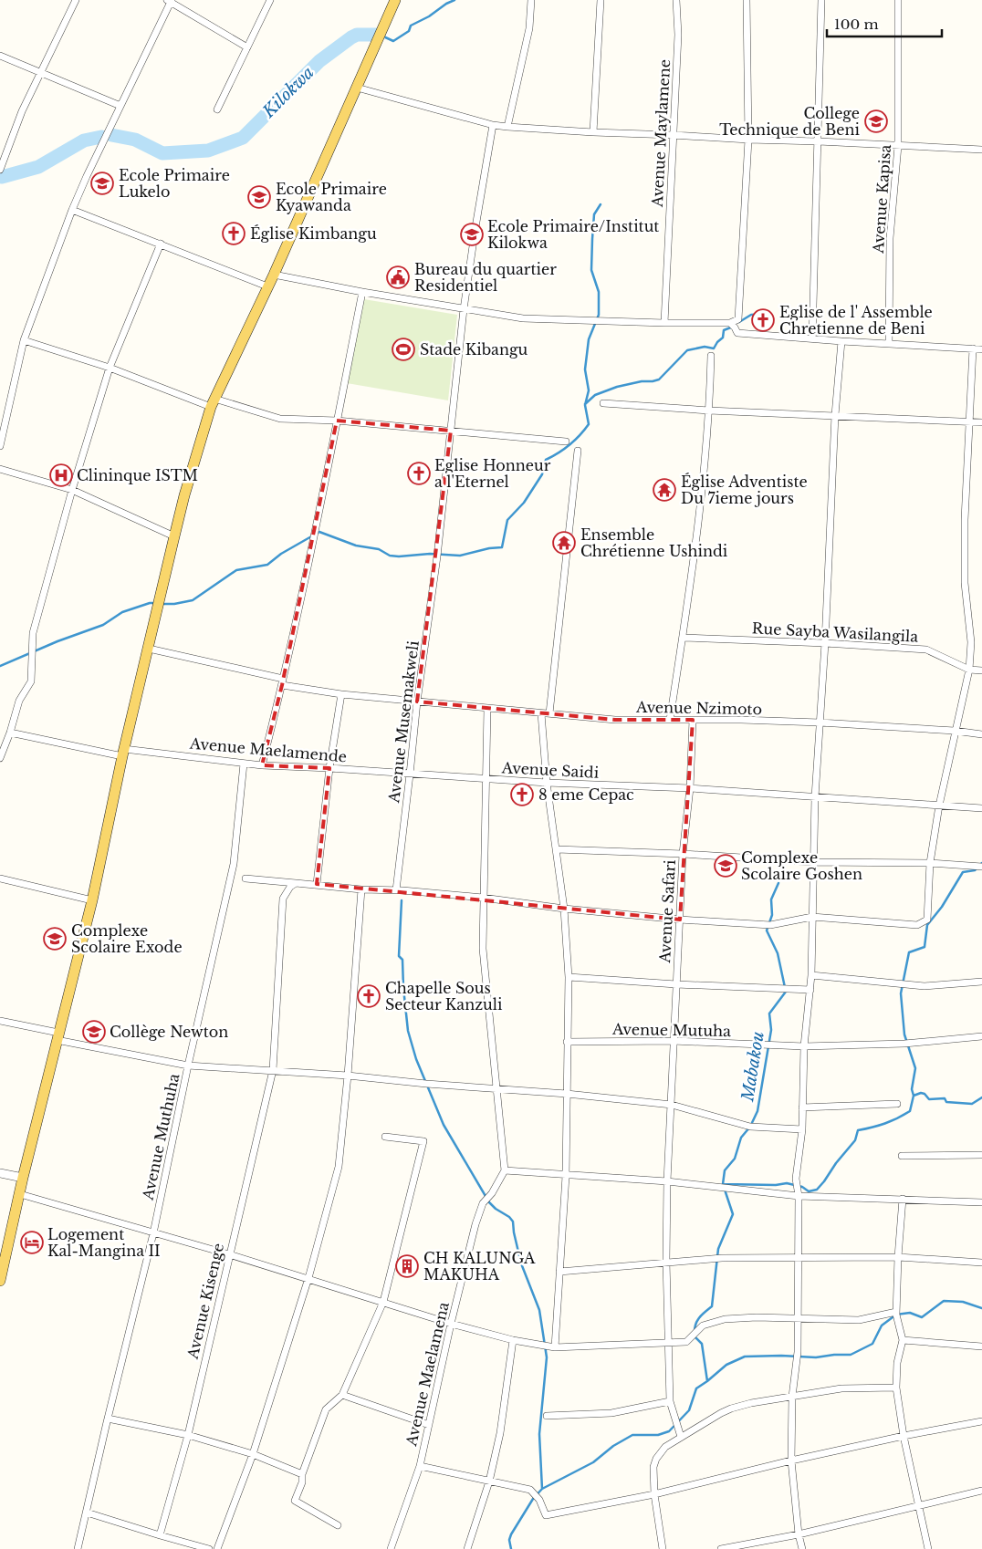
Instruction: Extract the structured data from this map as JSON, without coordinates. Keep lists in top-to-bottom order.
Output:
{
  "streets": {
    "street": [
      "Avenue Maylamene",
      "Avenue Kapisa",
      "Rue Sayba Wasilangila",
      "Avenue Nzimoto",
      "Avenue Musemakweli",
      "Avenue Maelamende",
      "Avenue Saidi",
      "Avenue Safari",
      "Avenue Mutuha",
      "Avenue Muthuha",
      "Avenue Kisenge",
      "Avenue Maelamena"
    ]
  },
  "crossings": [
    ["Avenue Nzimoto", "Avenue Musemakweli"],
    ["Avenue Nzimoto", "Avenue Safari"],
    ["Avenue Musemakweli", "Avenue Maelamende"],
    ["Avenue Musemakweli", "Avenue Saidi"],
    ["Avenue Maelamende", "Avenue Saidi"],
    ["Avenue Maelamende", "Avenue Muthuha"],
    ["Avenue Saidi", "Avenue Safari"],
    ["Avenue Safari", "Avenue Mutuha"]
  ],
  "water": ["Kilokwa", "Mabakou"],
  "places": {
    "school or university": [
      "College Technique de Beni",
      "Ecole Primaire Lukelo",
      "Ecole Primaire Kyawanda",
      "Ecole Primaire/Institut Kilokwa",
      "Complexe Scolaire Goshen",
      "Complexe Scolaire Exode",
      "Collège Newton"
    ],
    "church": [
      "Église Kimbangu",
      "Eglise de l' Assemble Chretienne de Beni",
      "Eglise Honneur a l'Eternel",
      "8 eme Cepac",
      "Chapelle Sous Secteur Kanzuli"
    ],
    "public building": ["Bureau du quartier Residentiel"],
    "sports": ["Stade Kibangu"],
    "hospital": ["Clininque ISTM"],
    "temple": ["Église Adventiste Du 7ieme jours", "Ensemble Chrétienne Ushindi"],
    "hotel": ["Logement Kal-Mangina II"],
    "building": ["CH KALUNGA MAKUHA"]
  },
  "scale_bar": "100 m"
}
